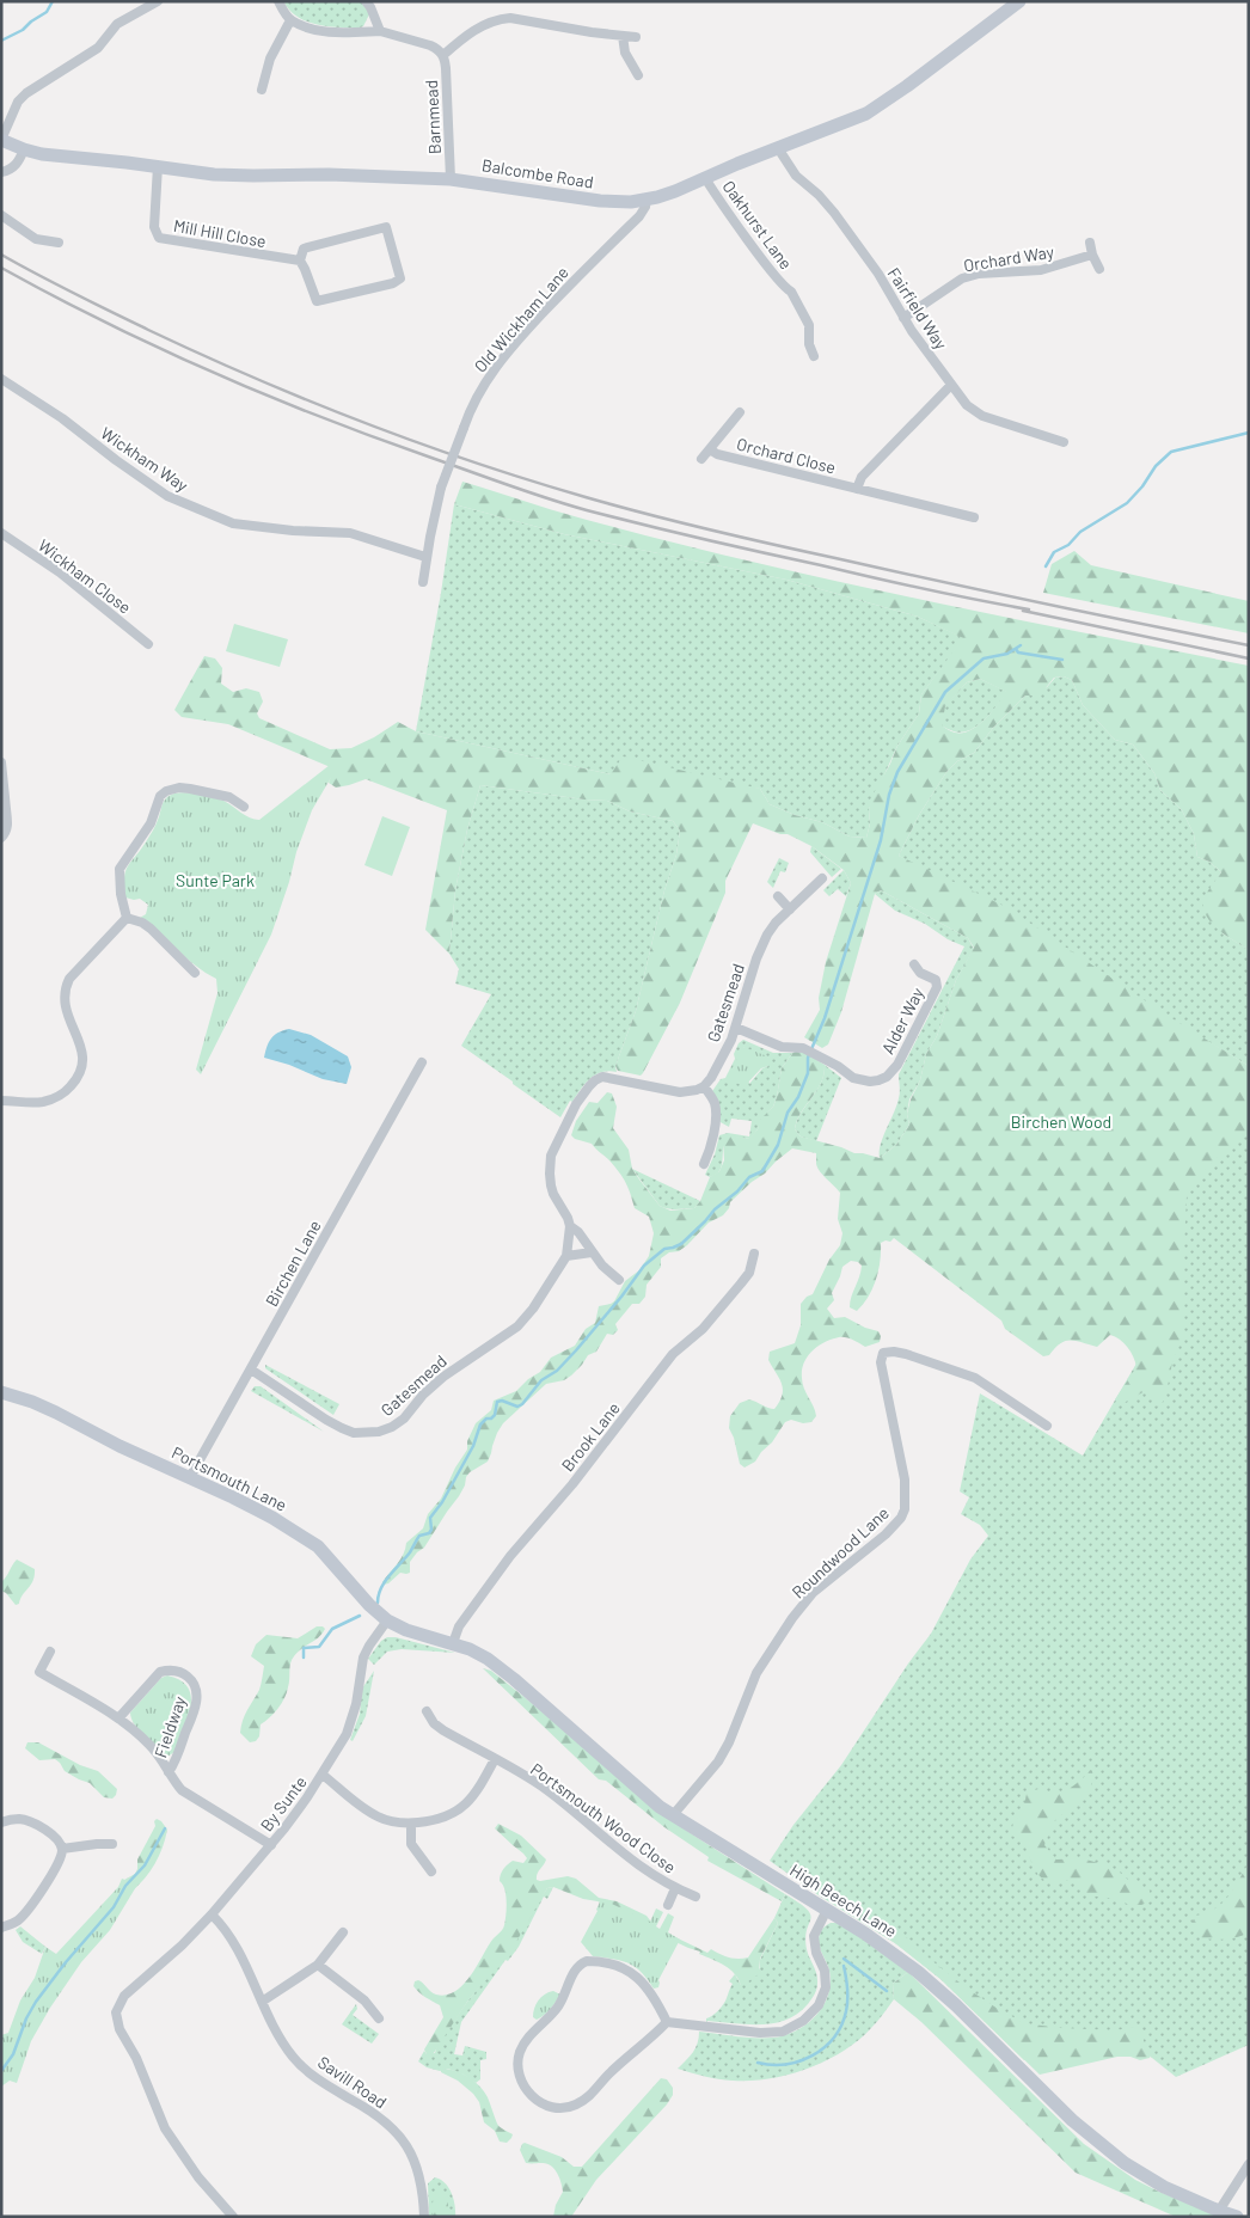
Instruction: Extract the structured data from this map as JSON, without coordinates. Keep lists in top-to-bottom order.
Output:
{
  "streets": {
    "street": [
      "Barnmead",
      "Balcombe Road",
      "Oakhurst Lane",
      "Mill Hill Close",
      "Orchard Way",
      "Fairfield Way",
      "Old Wickham Lane",
      "Orchard Close",
      "Wickham Way",
      "Wickham Close",
      "Gatesmead",
      "Alder Way",
      "Birchen Lane",
      "Brook Lane",
      "Portsmouth Lane",
      "Roundwood Lane",
      "Fieldway",
      "By Sunte",
      "Portsmouth Wood Close",
      "High Beech Lane",
      "Savill Road"
    ]
  },
  "crossings": [
    ["Barnmead", "Balcombe Road"],
    ["Balcombe Road", "Oakhurst Lane"],
    ["Balcombe Road", "Mill Hill Close"],
    ["Balcombe Road", "Fairfield Way"],
    ["Balcombe Road", "Old Wickham Lane"],
    ["Orchard Way", "Fairfield Way"],
    ["Old Wickham Lane", "Wickham Way"],
    ["Gatesmead", "Alder Way"],
    ["Gatesmead", "Birchen Lane"],
    ["Birchen Lane", "Portsmouth Lane"],
    ["Brook Lane", "High Beech Lane"],
    ["Portsmouth Lane", "By Sunte"],
    ["Portsmouth Lane", "High Beech Lane"],
    ["Roundwood Lane", "High Beech Lane"],
    ["Fieldway", "By Sunte"],
    ["By Sunte", "Savill Road"]
  ],
  "parks": ["Sunte Park", "Birchen Wood"]
}
